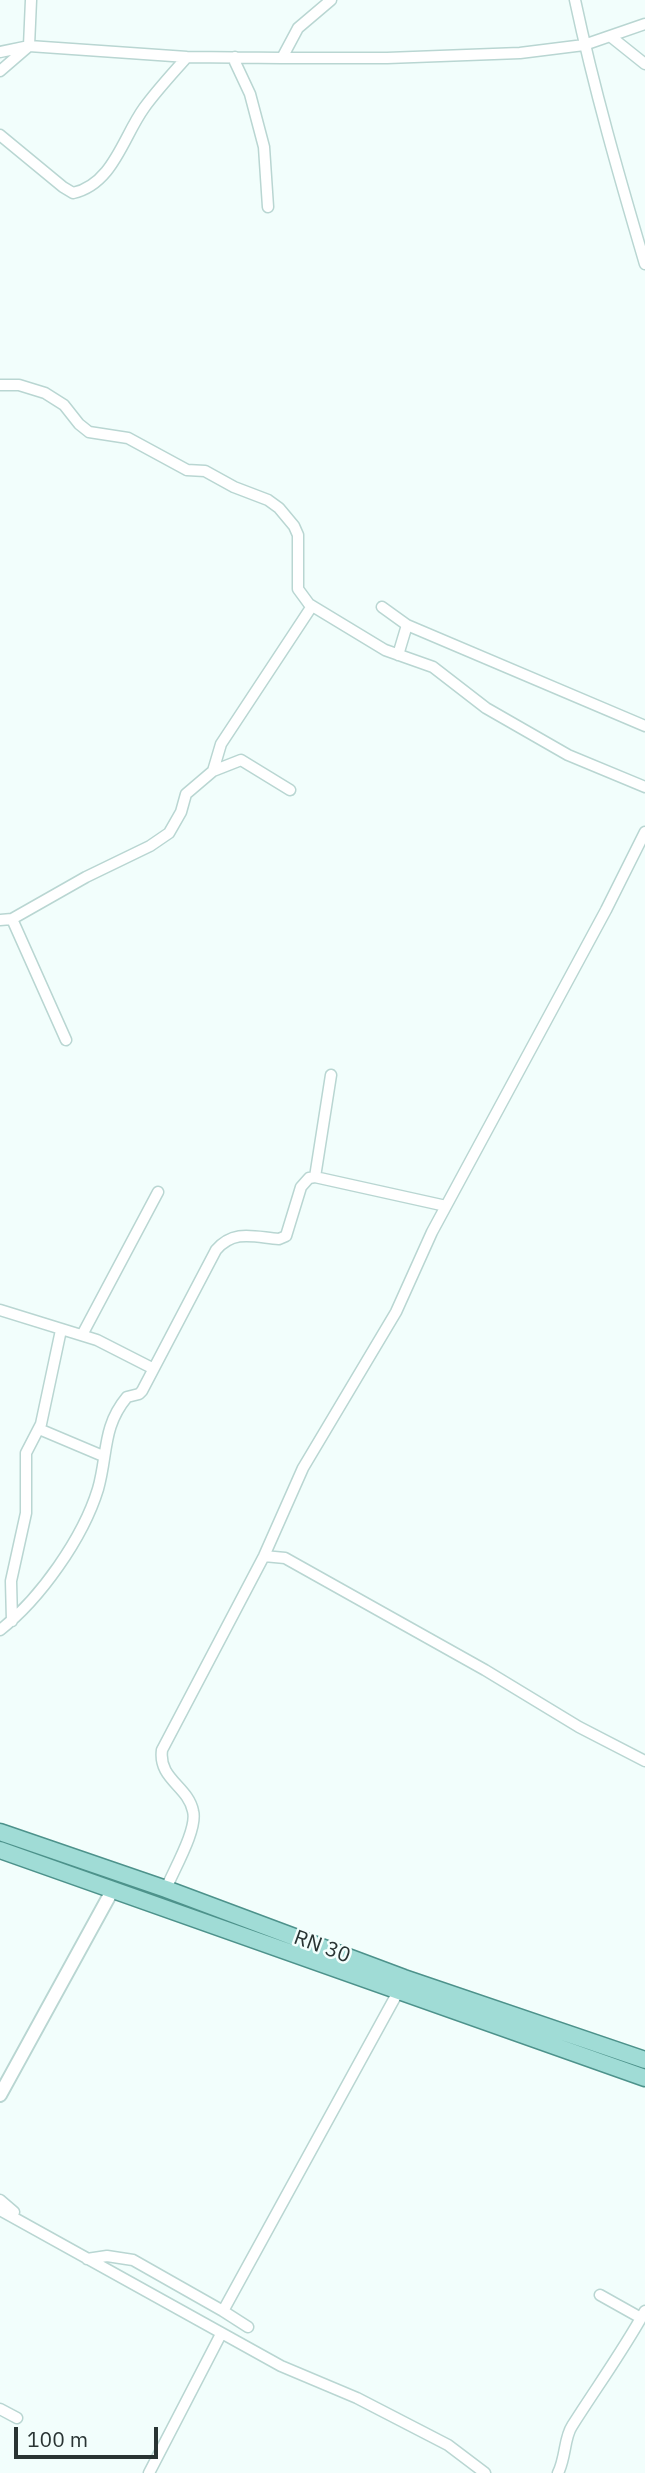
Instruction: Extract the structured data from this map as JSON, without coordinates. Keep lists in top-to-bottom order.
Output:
{
  "streets": {
    "main road": ["RN 30"]
  },
  "scale_bar": "100 m"
}
